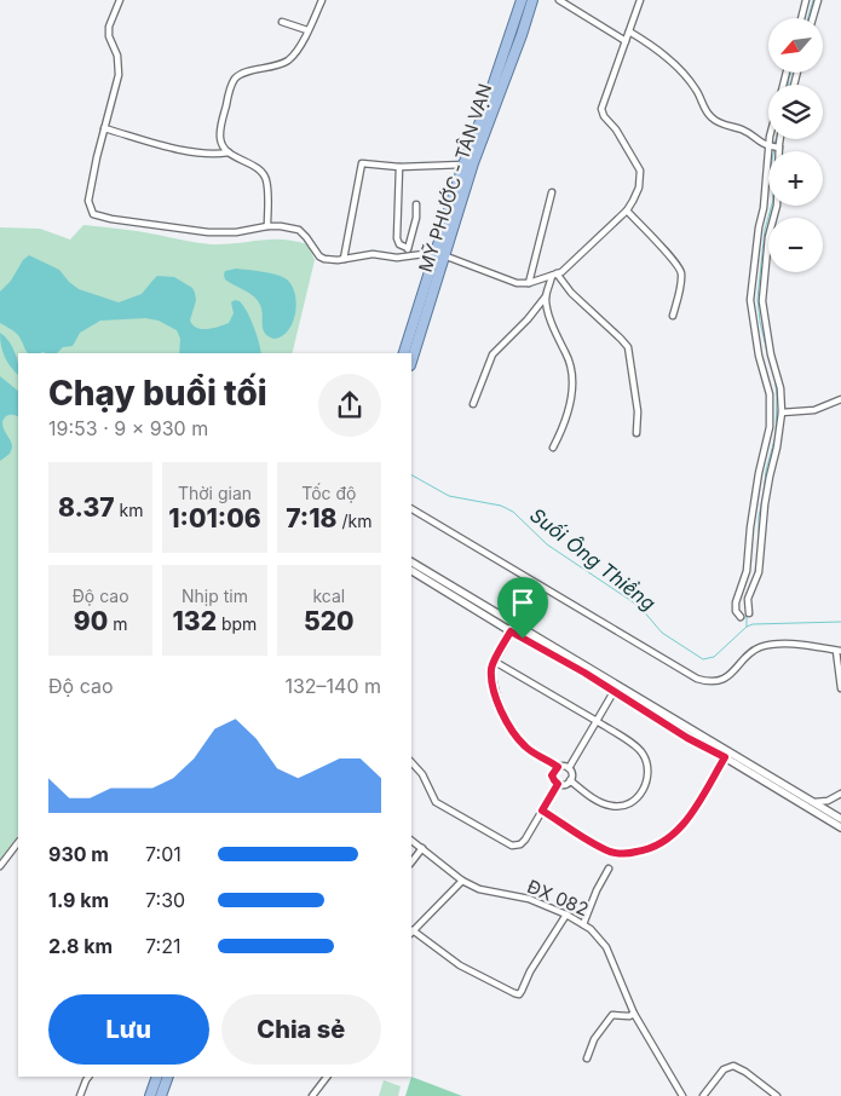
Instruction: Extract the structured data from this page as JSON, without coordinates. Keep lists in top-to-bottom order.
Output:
{
  "streets": {
    "main road": ["MỸ PHƯỚC - TÂN VẠN"],
    "street": ["ĐX 082"]
  },
  "water": ["Suối Ông Thiềng"],
  "north": "bottom left",
  "page": {
    "map_buttons": ["+", "−"],
    "heading": ["Chạy buổi tối", "19:53 · 9 × 930 m"],
    "stats": [
      ["8.37 km"],
      ["Thời gian", "1:01:06"],
      ["Tốc độ", "7:18 /km"],
      ["Độ cao", "90 m"],
      ["Nhịp tim", "132 bpm"],
      ["kcal", "520"]
    ],
    "chart": ["Độ cao", "132–140 m"],
    "list": [
      {
        "name": "930 m",
        "note": "7:01"
      },
      {
        "name": "1.9 km",
        "note": "7:30"
      },
      {
        "name": "2.8 km",
        "note": "7:21"
      }
    ],
    "buttons": ["Lưu", "Chia sẻ"]
  }
}
